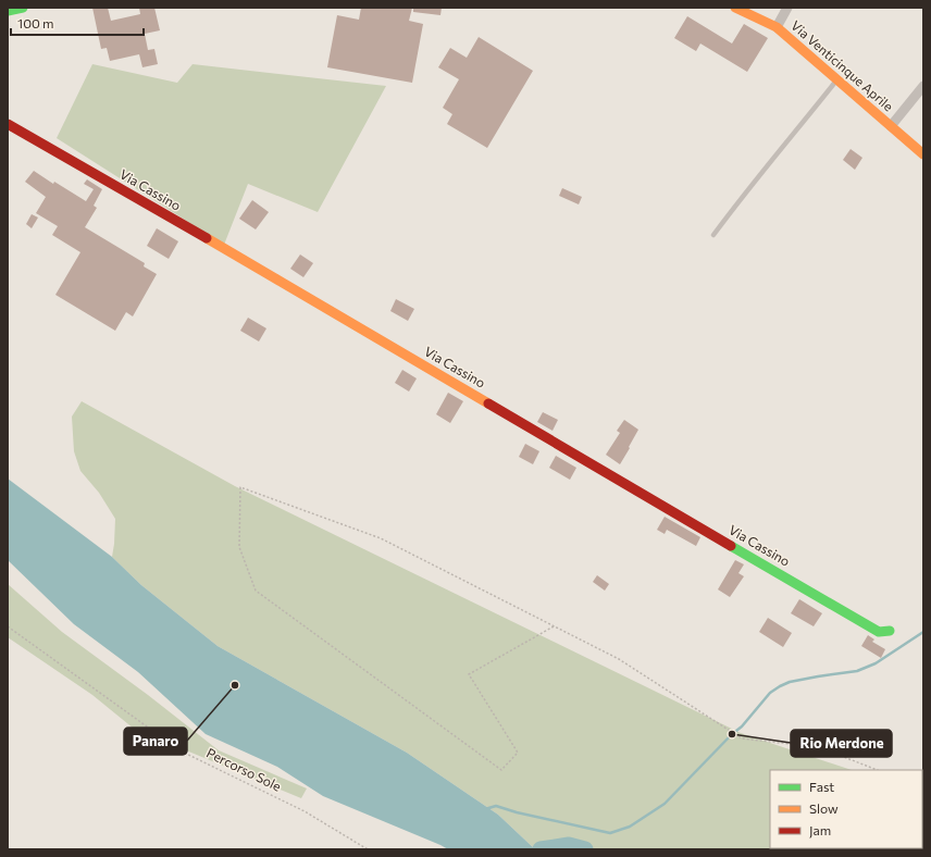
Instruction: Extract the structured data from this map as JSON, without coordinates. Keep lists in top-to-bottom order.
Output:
{
  "streets": {
    "street": ["Via Venticinque Aprile", "Via Cassino"],
    "path": ["Percorso Sole"]
  },
  "places": ["Panaro", "Rio Merdone"],
  "legend": ["Fast", "Slow", "Jam"],
  "scale_bar": "100 m"
}
